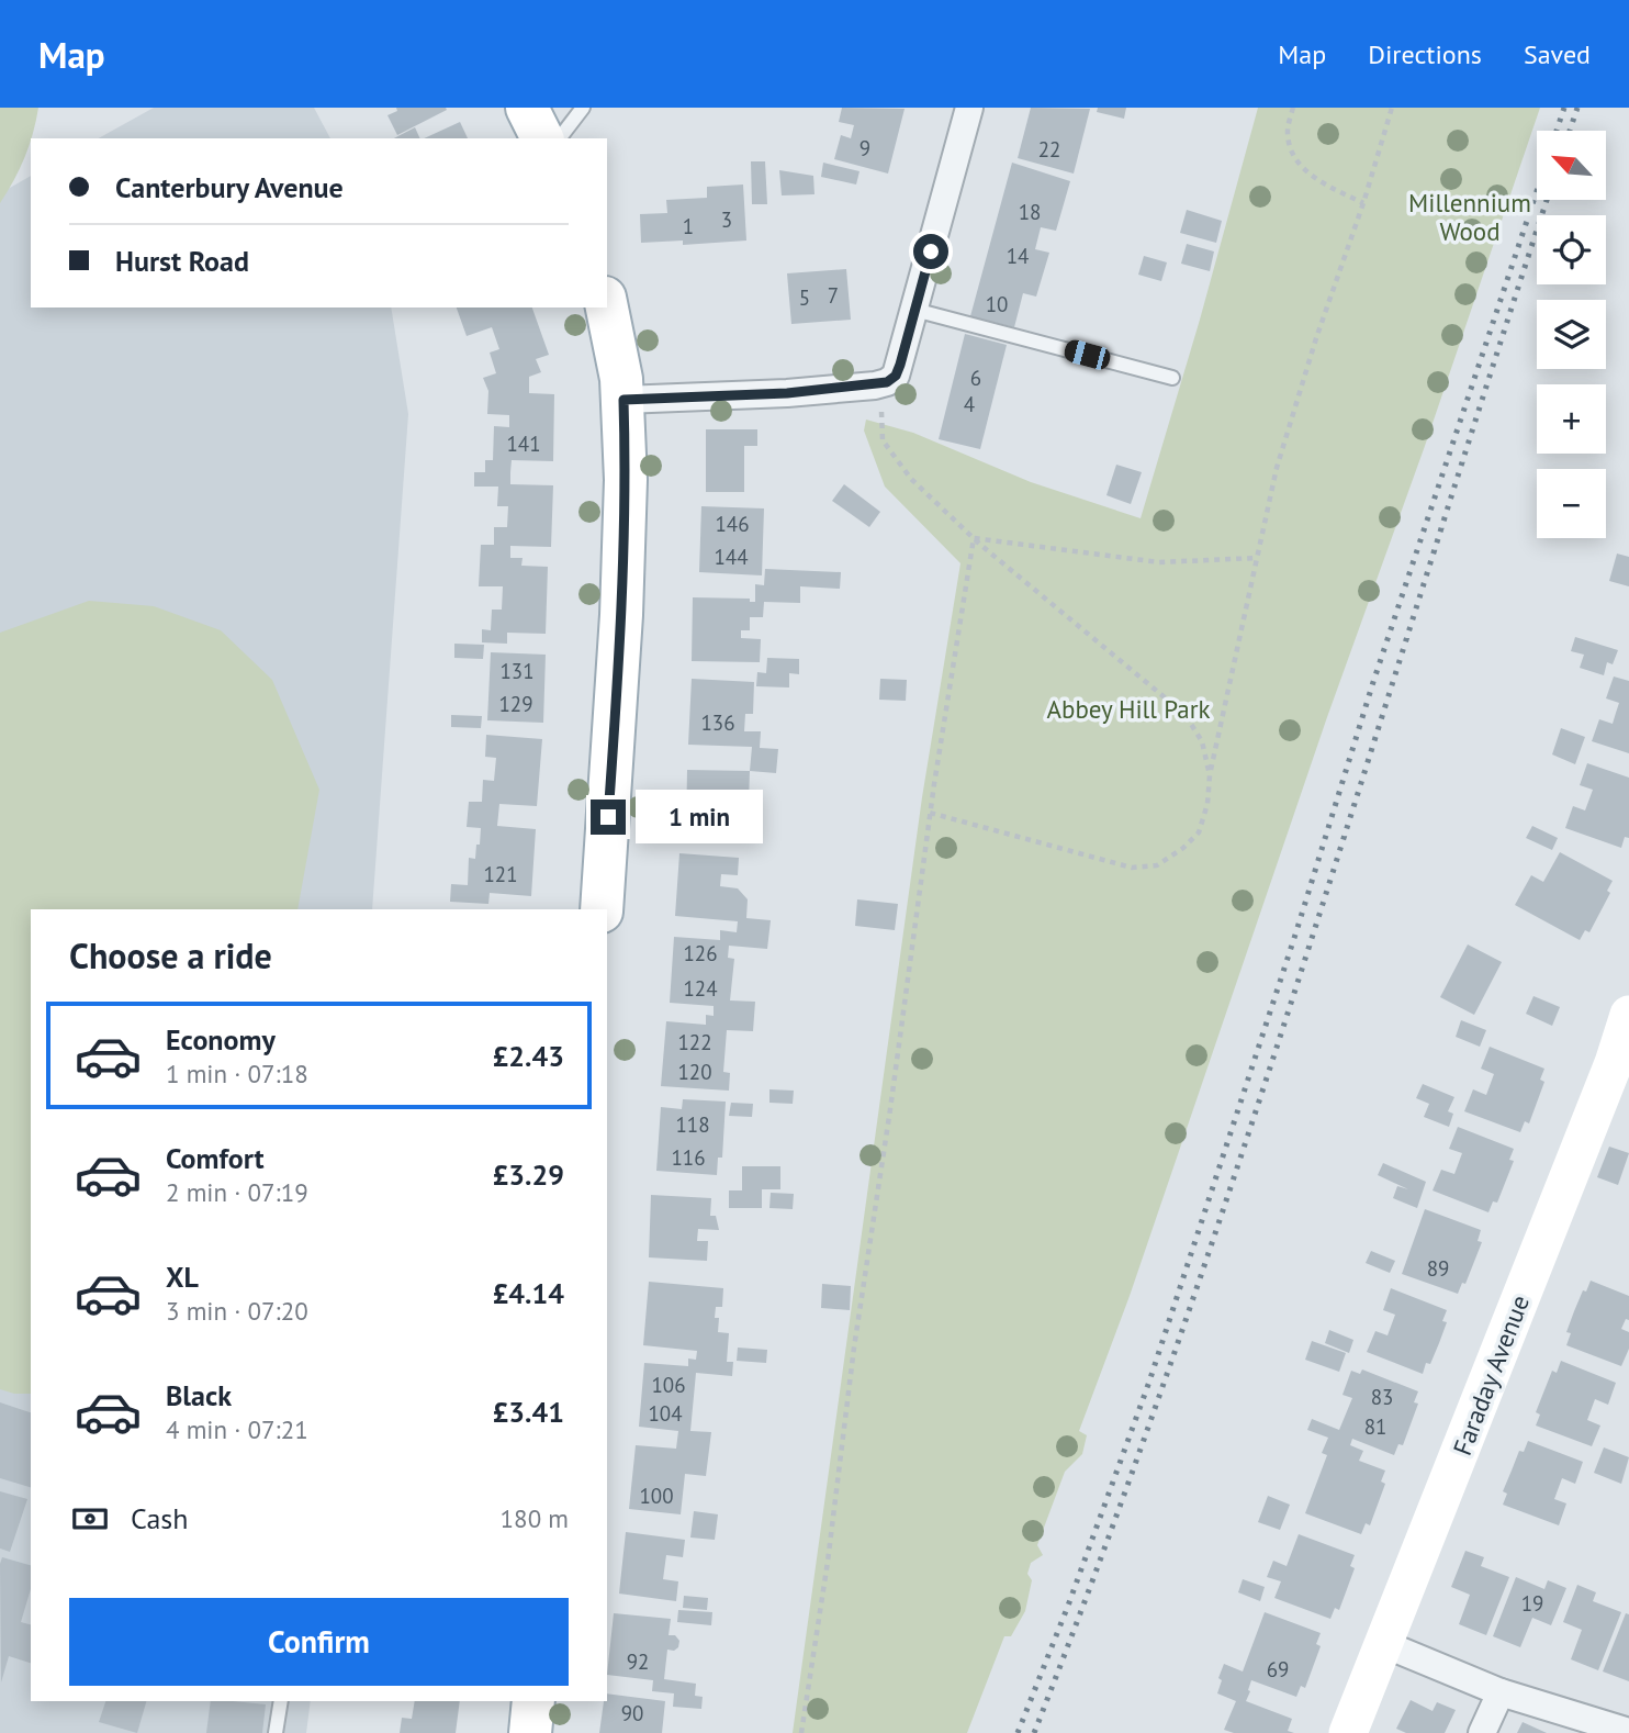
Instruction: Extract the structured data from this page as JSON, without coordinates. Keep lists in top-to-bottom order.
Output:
{
  "streets": {
    "street": ["Faraday Avenue"]
  },
  "parks": ["Millennium Wood", "Abbey Hill Park"],
  "house_numbers": [
    "9",
    "22",
    "18",
    "3",
    "1",
    "14",
    "7",
    "5",
    "10",
    "6",
    "4",
    "141",
    "146",
    "144",
    "131",
    "129",
    "136",
    "121",
    "126",
    "124",
    "122",
    "120",
    "118",
    "116",
    "89",
    "106",
    "83",
    "104",
    "81",
    "100",
    "19",
    "92",
    "69",
    "90"
  ],
  "north": "top left",
  "page": {
    "header": "Map",
    "nav": ["Map", "Directions", "Saved"],
    "map_buttons": ["+", "−"],
    "banner": ["Canterbury Avenue", "Hurst Road"],
    "bubble": "1 min",
    "heading": "Choose a ride",
    "list": [
      {
        "name": "Economy",
        "note": "1 min · 07:18",
        "value": "£2.43"
      },
      {
        "name": "Comfort",
        "note": "2 min · 07:19",
        "value": "£3.29"
      },
      {
        "name": "XL",
        "note": "3 min · 07:20",
        "value": "£4.14"
      },
      {
        "name": "Black",
        "note": "4 min · 07:21",
        "value": "£3.41"
      }
    ],
    "pay": ["Cash", "180 m"],
    "buttons": "Confirm"
  }
}
